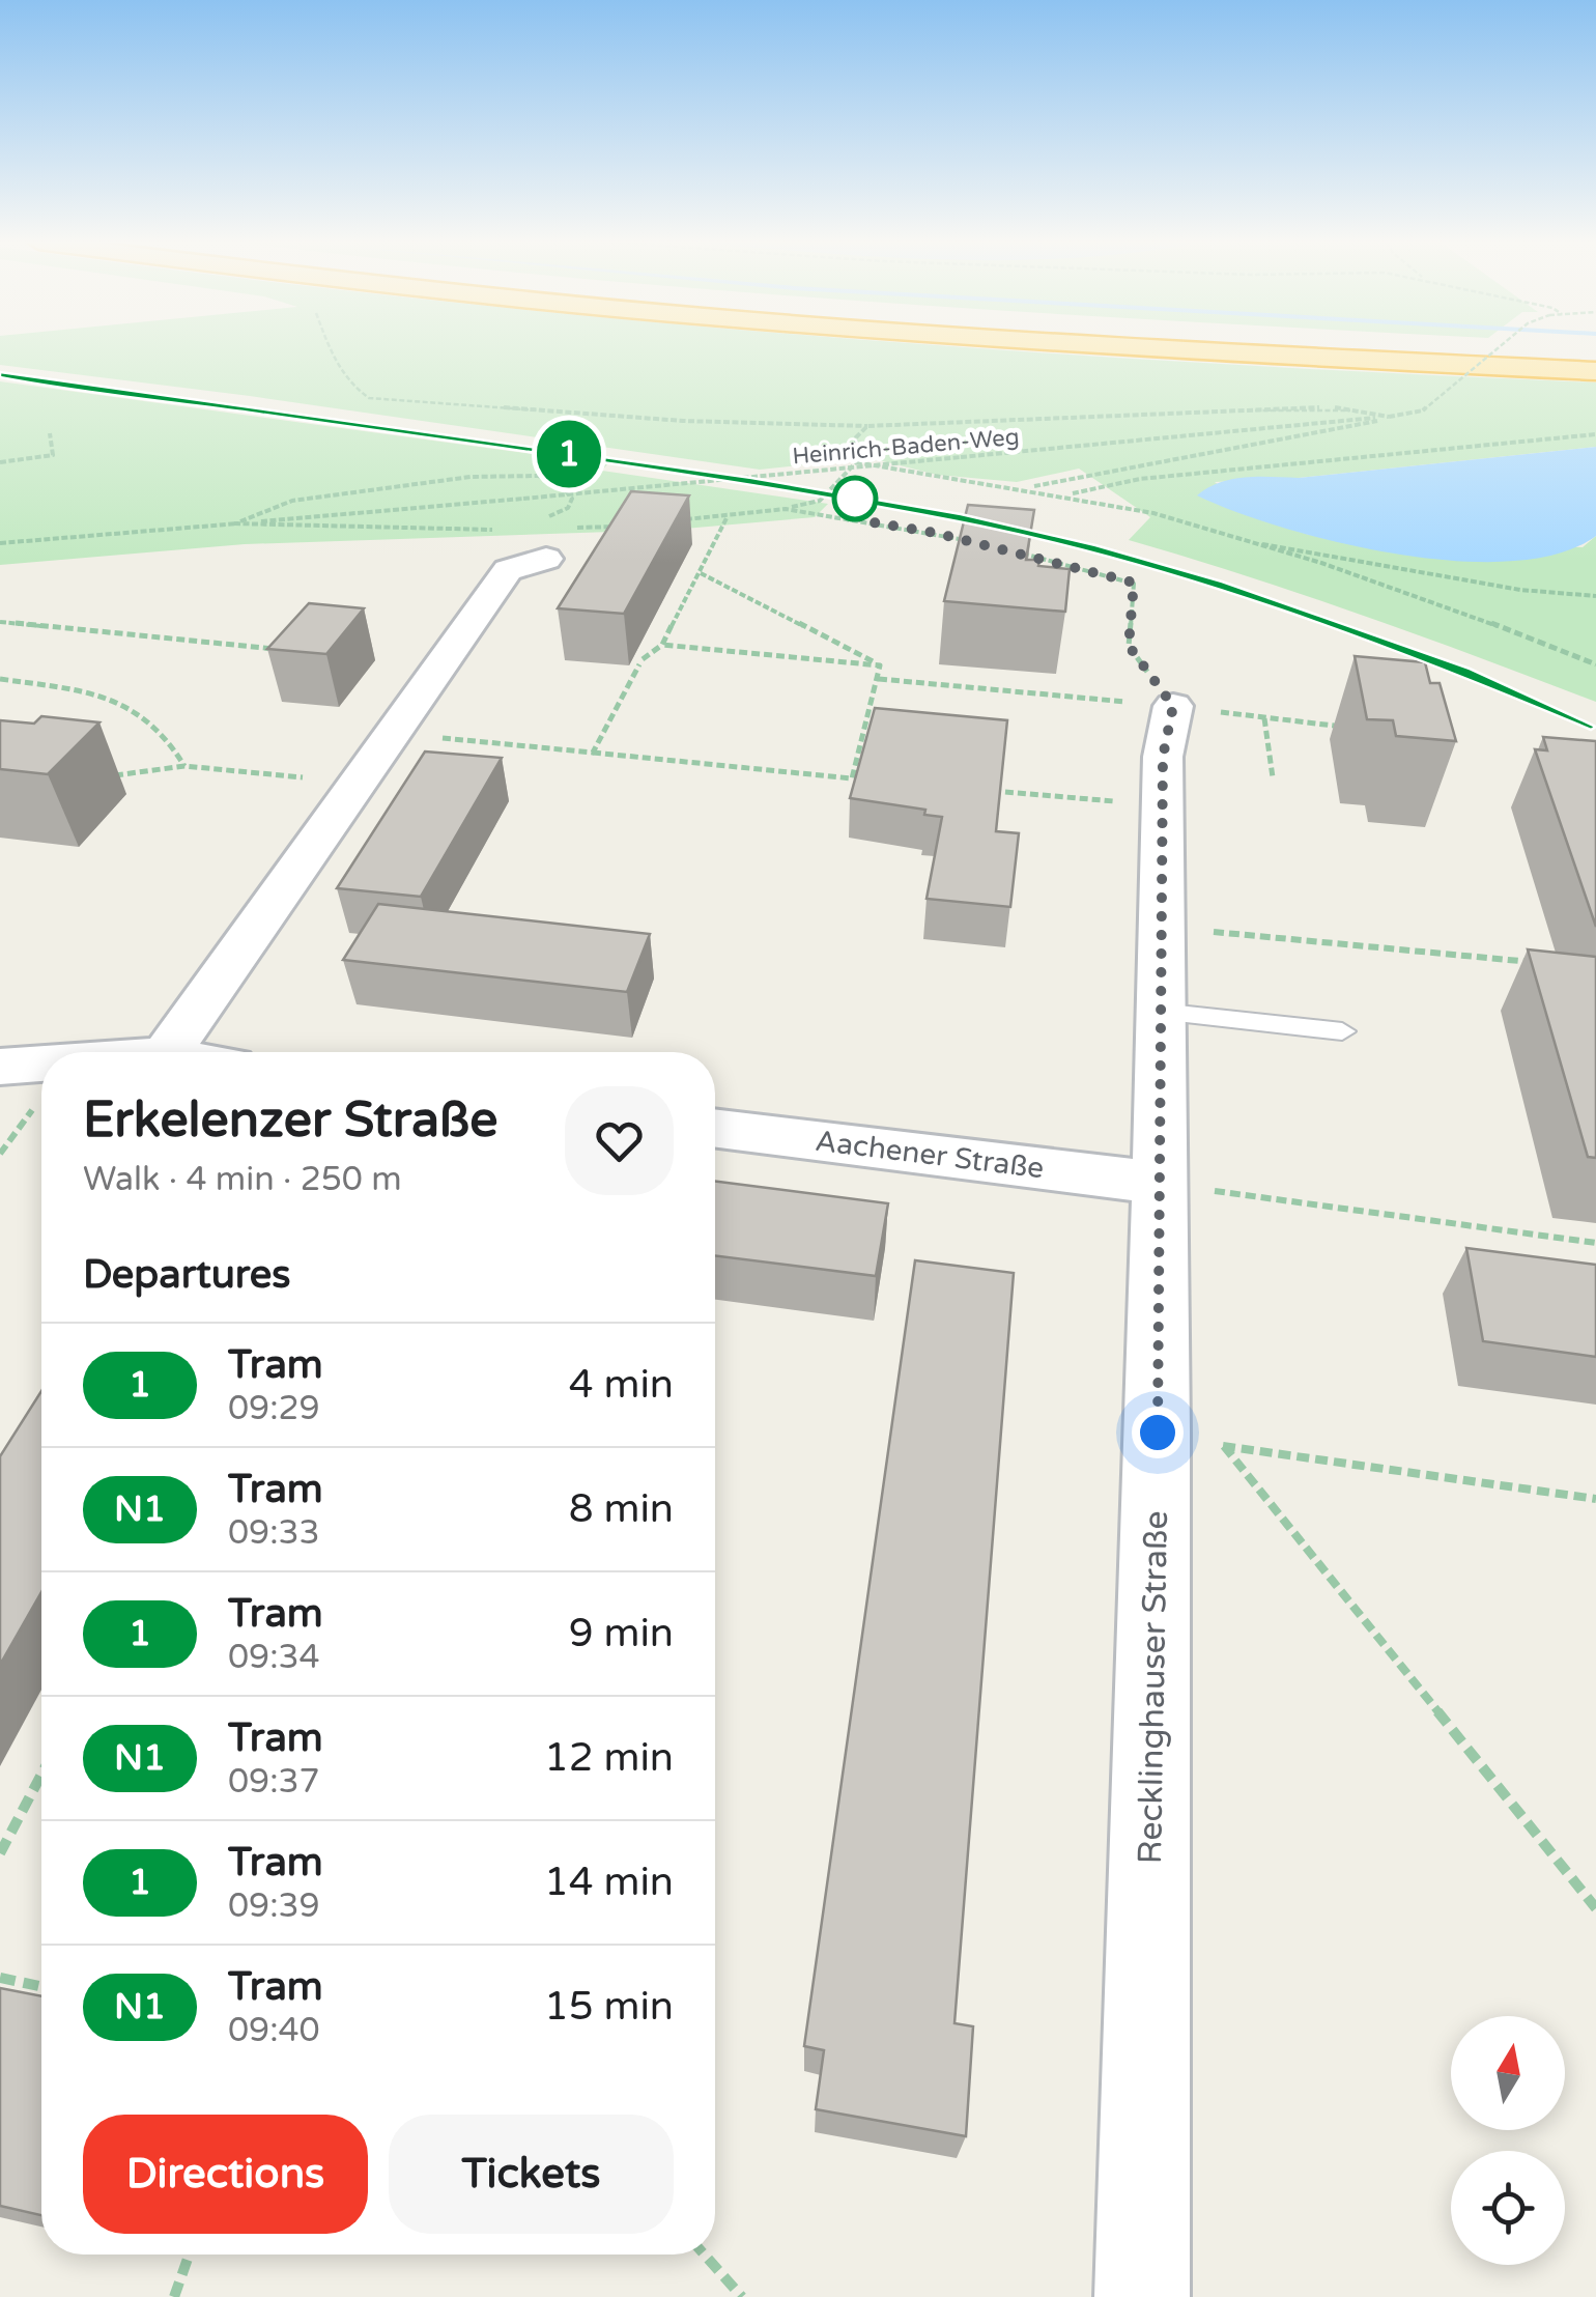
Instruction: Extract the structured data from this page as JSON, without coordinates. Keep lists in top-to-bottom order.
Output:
{
  "streets": {
    "street": ["Aachener Straße", "Recklinghauser Straße"],
    "path": ["Heinrich-Baden-Weg"]
  },
  "crossings": [
    ["Aachener Straße", "Recklinghauser Straße"]
  ],
  "lines": ["tram line 1"],
  "north": "top",
  "page": {
    "on_map": "1",
    "heading": [
      ["Erkelenzer Straße", "Walk · 4 min · 250 m"],
      "Departures"
    ],
    "list": [
      {
        "mark": "1",
        "name": "Tram",
        "note": "09:29",
        "value": "4 min"
      },
      {
        "mark": "N1",
        "name": "Tram",
        "note": "09:33",
        "value": "8 min"
      },
      {
        "mark": "1",
        "name": "Tram",
        "note": "09:34",
        "value": "9 min"
      },
      {
        "mark": "N1",
        "name": "Tram",
        "note": "09:37",
        "value": "12 min"
      },
      {
        "mark": "1",
        "name": "Tram",
        "note": "09:39",
        "value": "14 min"
      },
      {
        "mark": "N1",
        "name": "Tram",
        "note": "09:40",
        "value": "15 min"
      }
    ],
    "buttons": ["Directions", "Tickets"]
  }
}
